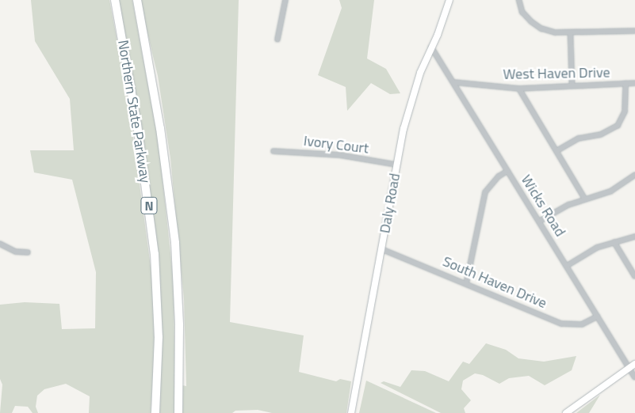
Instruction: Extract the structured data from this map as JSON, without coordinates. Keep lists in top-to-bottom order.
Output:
{
  "streets": {
    "highway": ["Northern State Parkway", "N"],
    "street": [
      "West Haven Drive",
      "Ivory Court",
      "Daly Road",
      "Wicks Road",
      "South Haven Drive"
    ]
  },
  "crossings": [
    ["West Haven Drive", "Wicks Road"],
    ["Ivory Court", "Daly Road"],
    ["Daly Road", "Wicks Road"],
    ["Daly Road", "South Haven Drive"],
    ["Wicks Road", "South Haven Drive"]
  ]
}
